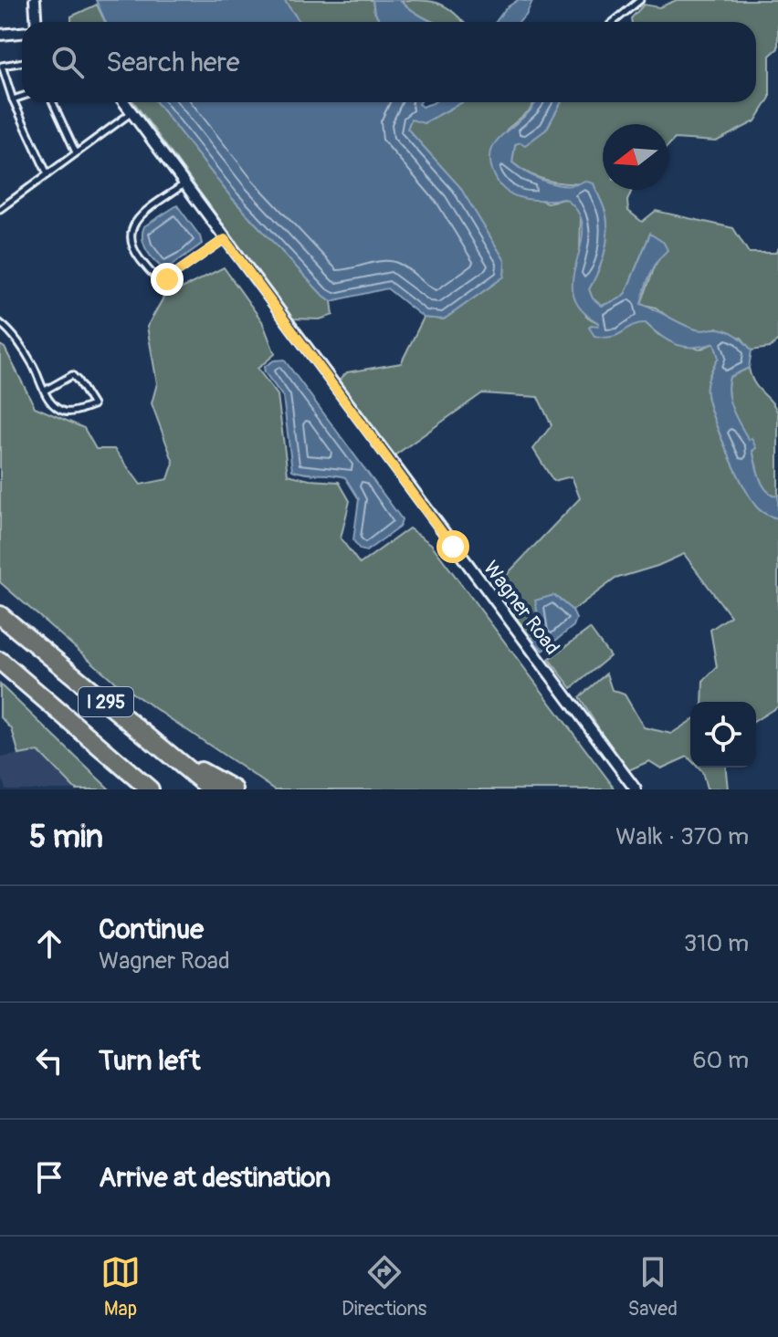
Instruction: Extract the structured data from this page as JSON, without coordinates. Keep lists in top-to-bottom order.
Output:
{
  "streets": {
    "highway": ["I 295"],
    "street": ["Wagner Road"]
  },
  "north": "left",
  "page": {
    "search": "Search here",
    "heading": ["5 min", "Walk · 370 m"],
    "list": [
      ["Continue", "Wagner Road", "310 m"],
      ["Turn left", "60 m"],
      "Arrive at destination"
    ],
    "nav": ["Map", "Directions", "Saved"]
  }
}
